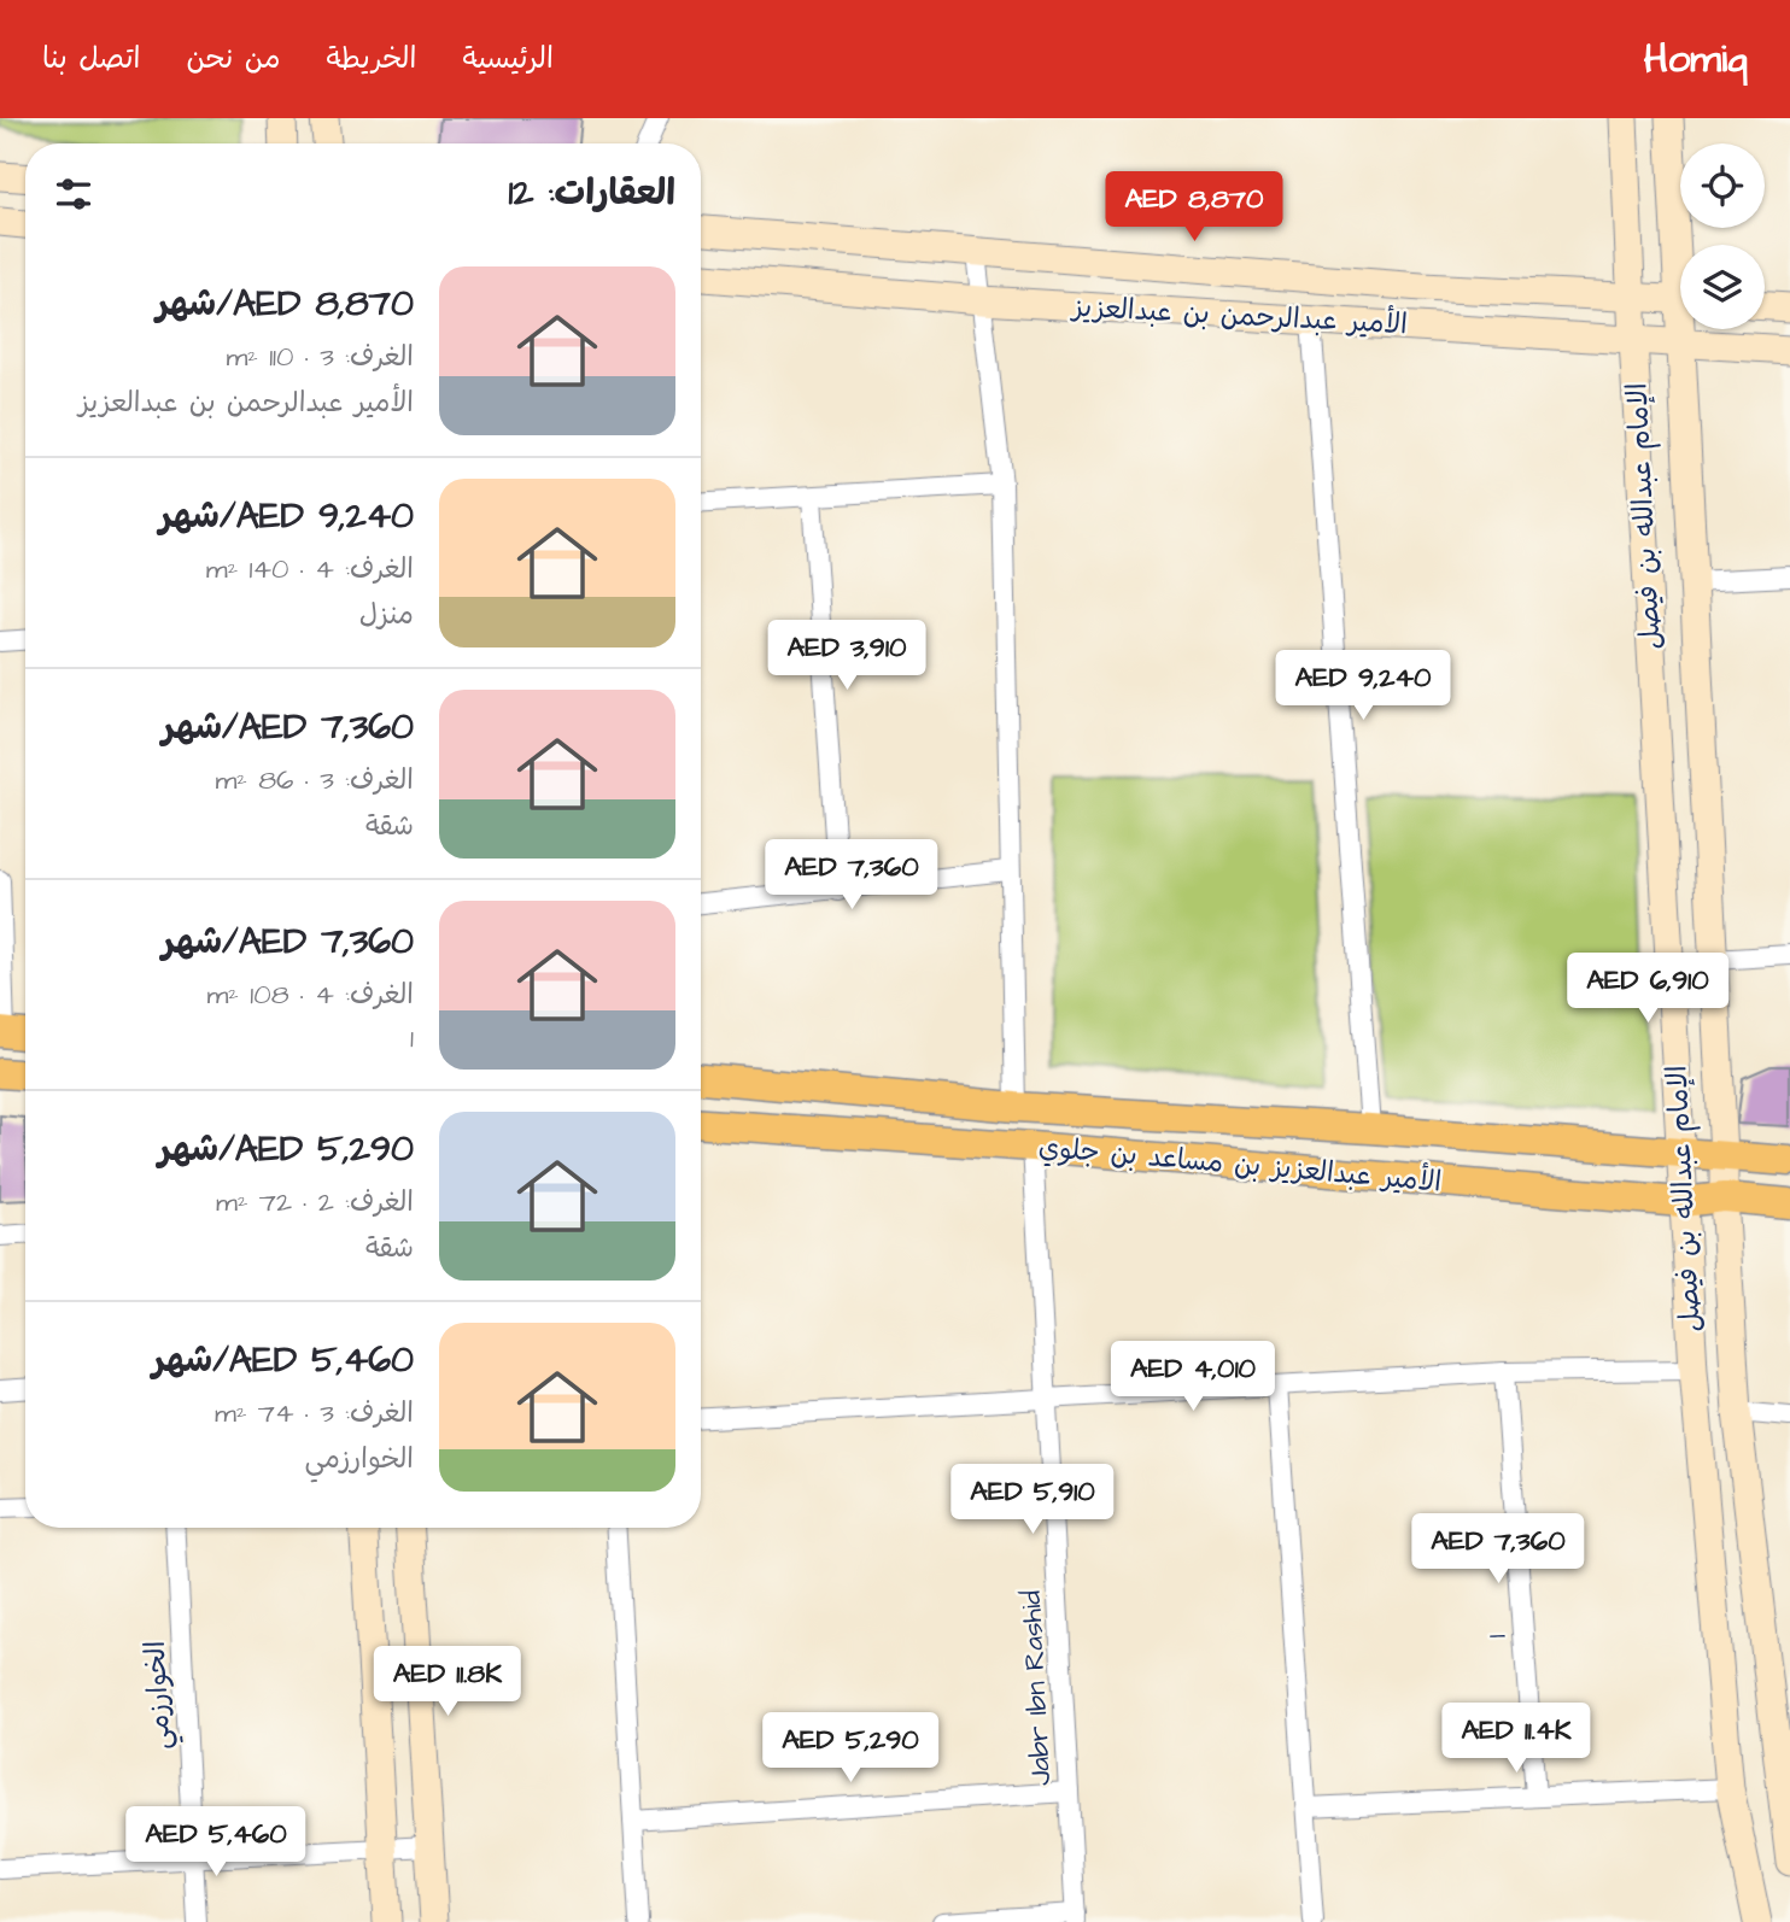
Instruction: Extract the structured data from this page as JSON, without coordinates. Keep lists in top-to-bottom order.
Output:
{
  "streets": {
    "main road": ["الأمير عبدالعزيز بن مساعد بن جلوي"],
    "street": [
      "الأمير عبدالرحمن بن عبدالعزيز",
      "الإمام عبدالله بن فيصل",
      "1",
      "Jabr Ibn Rashid",
      "الخوارزمي"
    ]
  },
  "crossings": [
    ["الأمير عبدالرحمن بن عبدالعزيز", "الإمام عبدالله بن فيصل"],
    ["الإمام عبدالله بن فيصل", "الأمير عبدالعزيز بن مساعد بن جلوي"],
    ["الأمير عبدالعزيز بن مساعد بن جلوي", "Jabr Ibn Rashid"]
  ],
  "page": {
    "header": "Homiq",
    "nav": [
      "الرئيسية",
      "الخريطة",
      "من نحن",
      "اتصل بنا"
    ],
    "heading": "العقارات: 12",
    "price": [
      "AED 8,870",
      "AED 3,910",
      "AED 9,240",
      "AED 7,360",
      "AED 6,910",
      "AED 4,010",
      "AED 5,910",
      "AED 7,360",
      "AED 11.8K",
      "AED 11.4K",
      "AED 5,290",
      "AED 5,460"
    ],
    "list": [
      {
        "name": "AED 8,870/شهر",
        "note": "الغرف: 3 · 110 m² · الأمير عبدالرحمن بن عبدالعزيز"
      },
      {
        "name": "AED 9,240/شهر",
        "note": "الغرف: 4 · 140 m² · منزل"
      },
      {
        "name": "AED 7,360/شهر",
        "note": "الغرف: 3 · 86 m² · شقة"
      },
      {
        "name": "AED 7,360/شهر",
        "note": "الغرف: 4 · 108 m² · 1"
      },
      {
        "name": "AED 5,290/شهر",
        "note": "الغرف: 2 · 72 m² · شقة"
      },
      {
        "name": "AED 5,460/شهر",
        "note": "الغرف: 3 · 74 m² · الخوارزمي"
      }
    ]
  }
}
